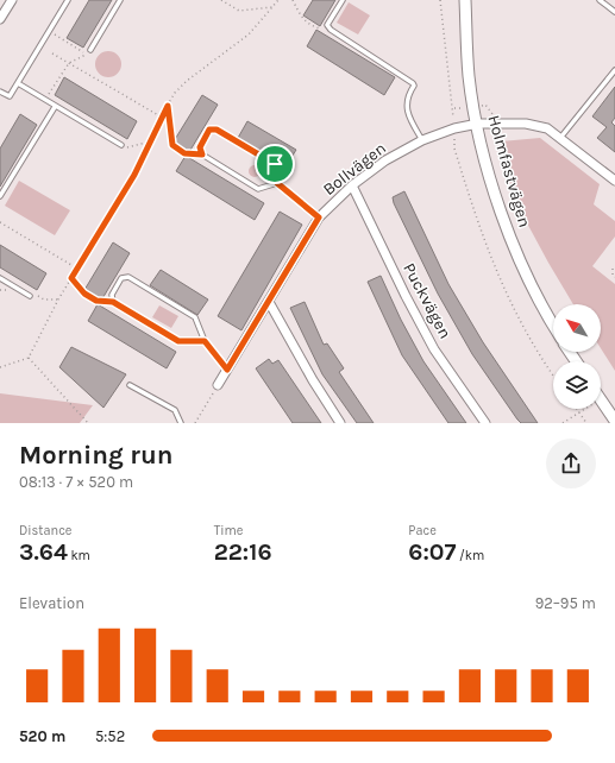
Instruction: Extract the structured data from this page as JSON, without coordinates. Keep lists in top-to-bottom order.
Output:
{
  "streets": {
    "street": ["Bollvägen", "Holmfastvägen", "Puckvägen"]
  },
  "crossings": [
    ["Bollvägen", "Holmfastvägen"],
    ["Bollvägen", "Puckvägen"]
  ],
  "north": "top left",
  "page": {
    "heading": ["Morning run", "08:13 · 7 × 520 m"],
    "stats": [
      ["Distance", "3.64 km"],
      ["Time", "22:16"],
      ["Pace", "6:07 /km"]
    ],
    "chart": ["Elevation", "92–95 m"],
    "list": [
      {
        "name": "520 m",
        "note": "5:52"
      }
    ]
  }
}
